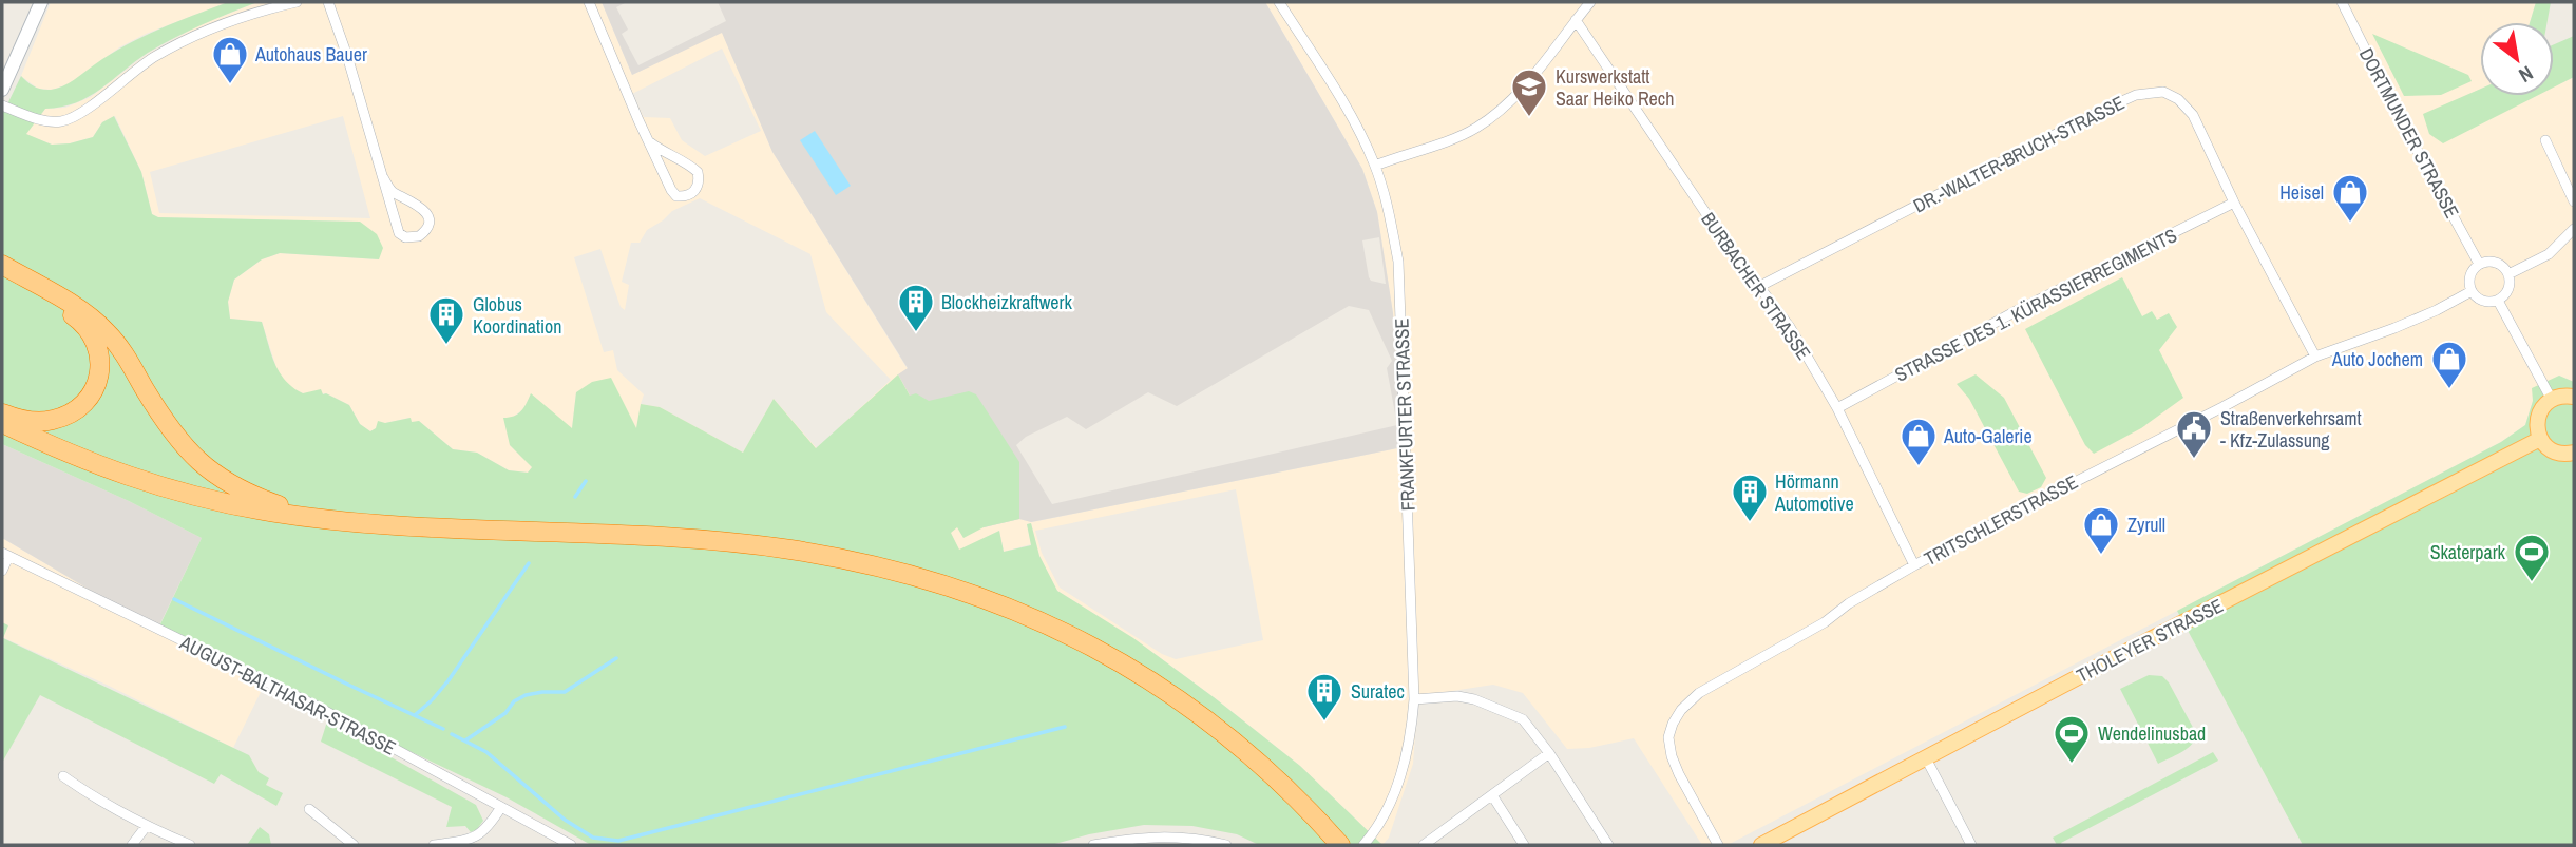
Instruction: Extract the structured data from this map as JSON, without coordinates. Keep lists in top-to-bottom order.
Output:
{
  "streets": {
    "main road": ["THOLEYER STRASSE"],
    "street": [
      "DORTMUNDER STRASSE",
      "DR.-WALTER-BRUCH-STRASSE",
      "BURBACHER STRASSE",
      "STRASSE DES 1. KÜRASSIERREGIMENTS",
      "FRANKFURTER STRASSE",
      "TRITSCHLERSTRASSE",
      "AUGUST-BALTHASAR-STRASSE"
    ]
  },
  "crossings": [
    ["DORTMUNDER STRASSE", "TRITSCHLERSTRASSE"],
    ["DR.-WALTER-BRUCH-STRASSE", "BURBACHER STRASSE"],
    ["DR.-WALTER-BRUCH-STRASSE", "STRASSE DES 1. KÜRASSIERREGIMENTS"],
    ["DR.-WALTER-BRUCH-STRASSE", "TRITSCHLERSTRASSE"],
    ["BURBACHER STRASSE", "STRASSE DES 1. KÜRASSIERREGIMENTS"],
    ["BURBACHER STRASSE", "TRITSCHLERSTRASSE"]
  ],
  "places": {
    "shop": [
      "Autohaus Bauer",
      "Heisel",
      "Auto Jochem",
      "Auto-Galerie",
      "Zyrull"
    ],
    "school or university": ["Kurswerkstatt Saar Heiko Rech"],
    "building": [
      "Blockheizkraftwerk",
      "Globus Koordination",
      "Hörmann Automotive",
      "Suratec"
    ],
    "public building": ["Straßenverkehrsamt - Kfz-Zulassung"],
    "sports": ["Skaterpark", "Wendelinusbad"]
  },
  "north": "bottom right"
}
